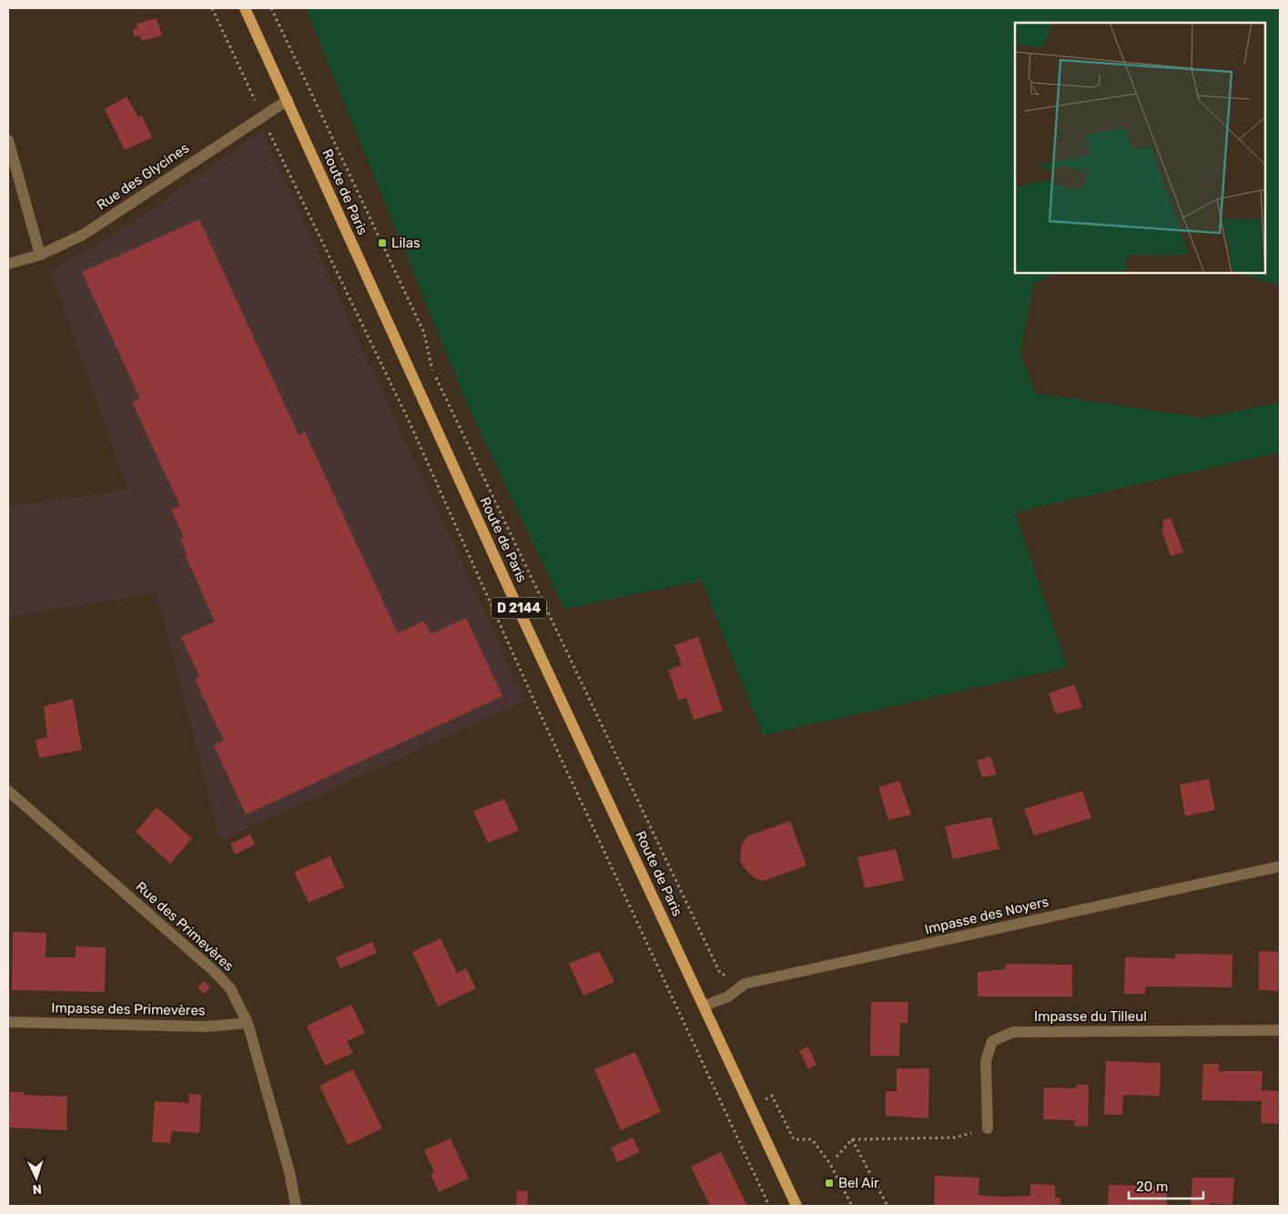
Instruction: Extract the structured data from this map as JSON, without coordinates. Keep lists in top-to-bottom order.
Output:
{
  "streets": {
    "main road": ["Route de Paris", "D 2144"],
    "street": [
      "Rue des Glycines",
      "Impasse des Noyers",
      "Rue des Primevères",
      "Impasse des Primevères",
      "Impasse du Tilleul"
    ]
  },
  "crossings": [
    ["Rue des Glycines", "Route de Paris"],
    ["Route de Paris", "Impasse des Noyers"],
    ["Rue des Primevères", "Impasse des Primevères"]
  ],
  "places": {
    "transit": ["Lilas", "Bel Air"]
  },
  "scale_bar": "20 m",
  "north": "bottom"
}
